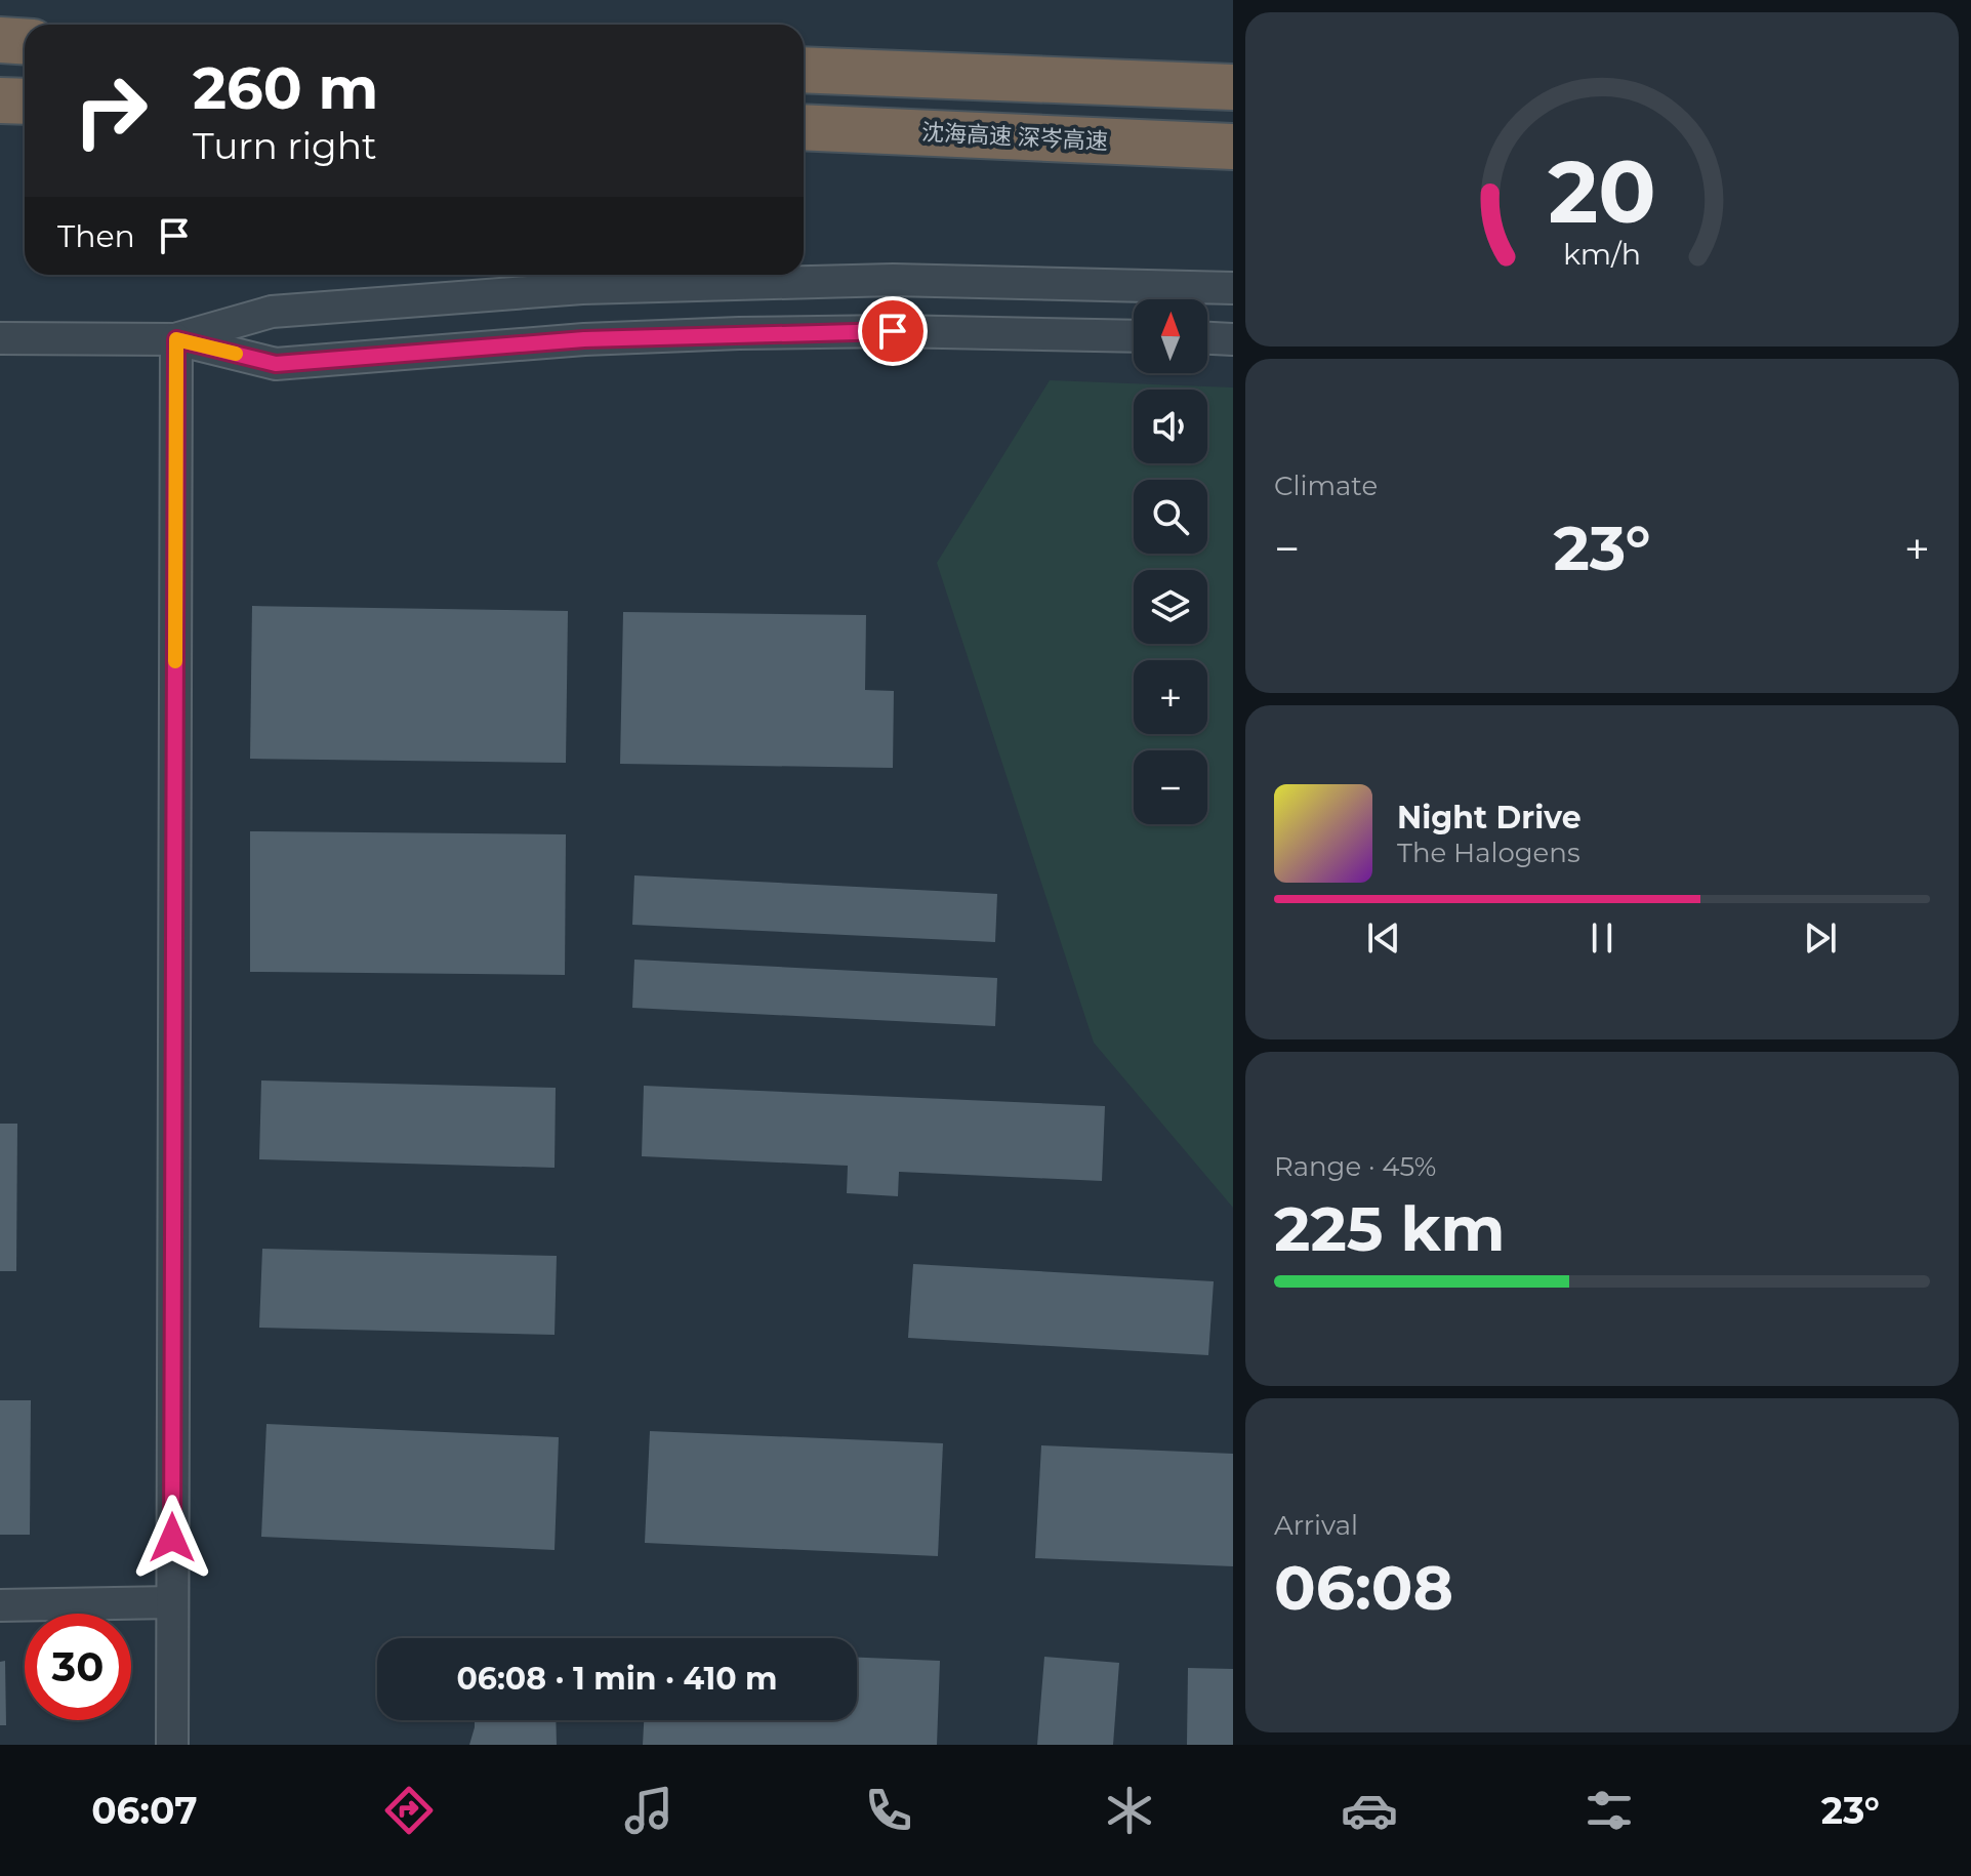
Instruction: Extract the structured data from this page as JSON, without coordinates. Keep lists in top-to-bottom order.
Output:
{
  "streets": {
    "highway": ["沈海高速 深岑高速"]
  },
  "north": "top",
  "page": {
    "turn": ["260 m", "Turn right"],
    "then": "Then",
    "map_buttons": ["+", "−"],
    "tile": [
      "Climate",
      ["Range · 45%", "225 km"],
      ["Arrival", "06:08"]
    ],
    "heat": ["−", "23°", "+"],
    "song": ["Night Drive", "The Halogens"],
    "limit": "30",
    "trip": "06:08 · 1 min · 410 m",
    "tabs": ["06:07", "23°"],
    "gauge": ["20", "km/h"]
  }
}
